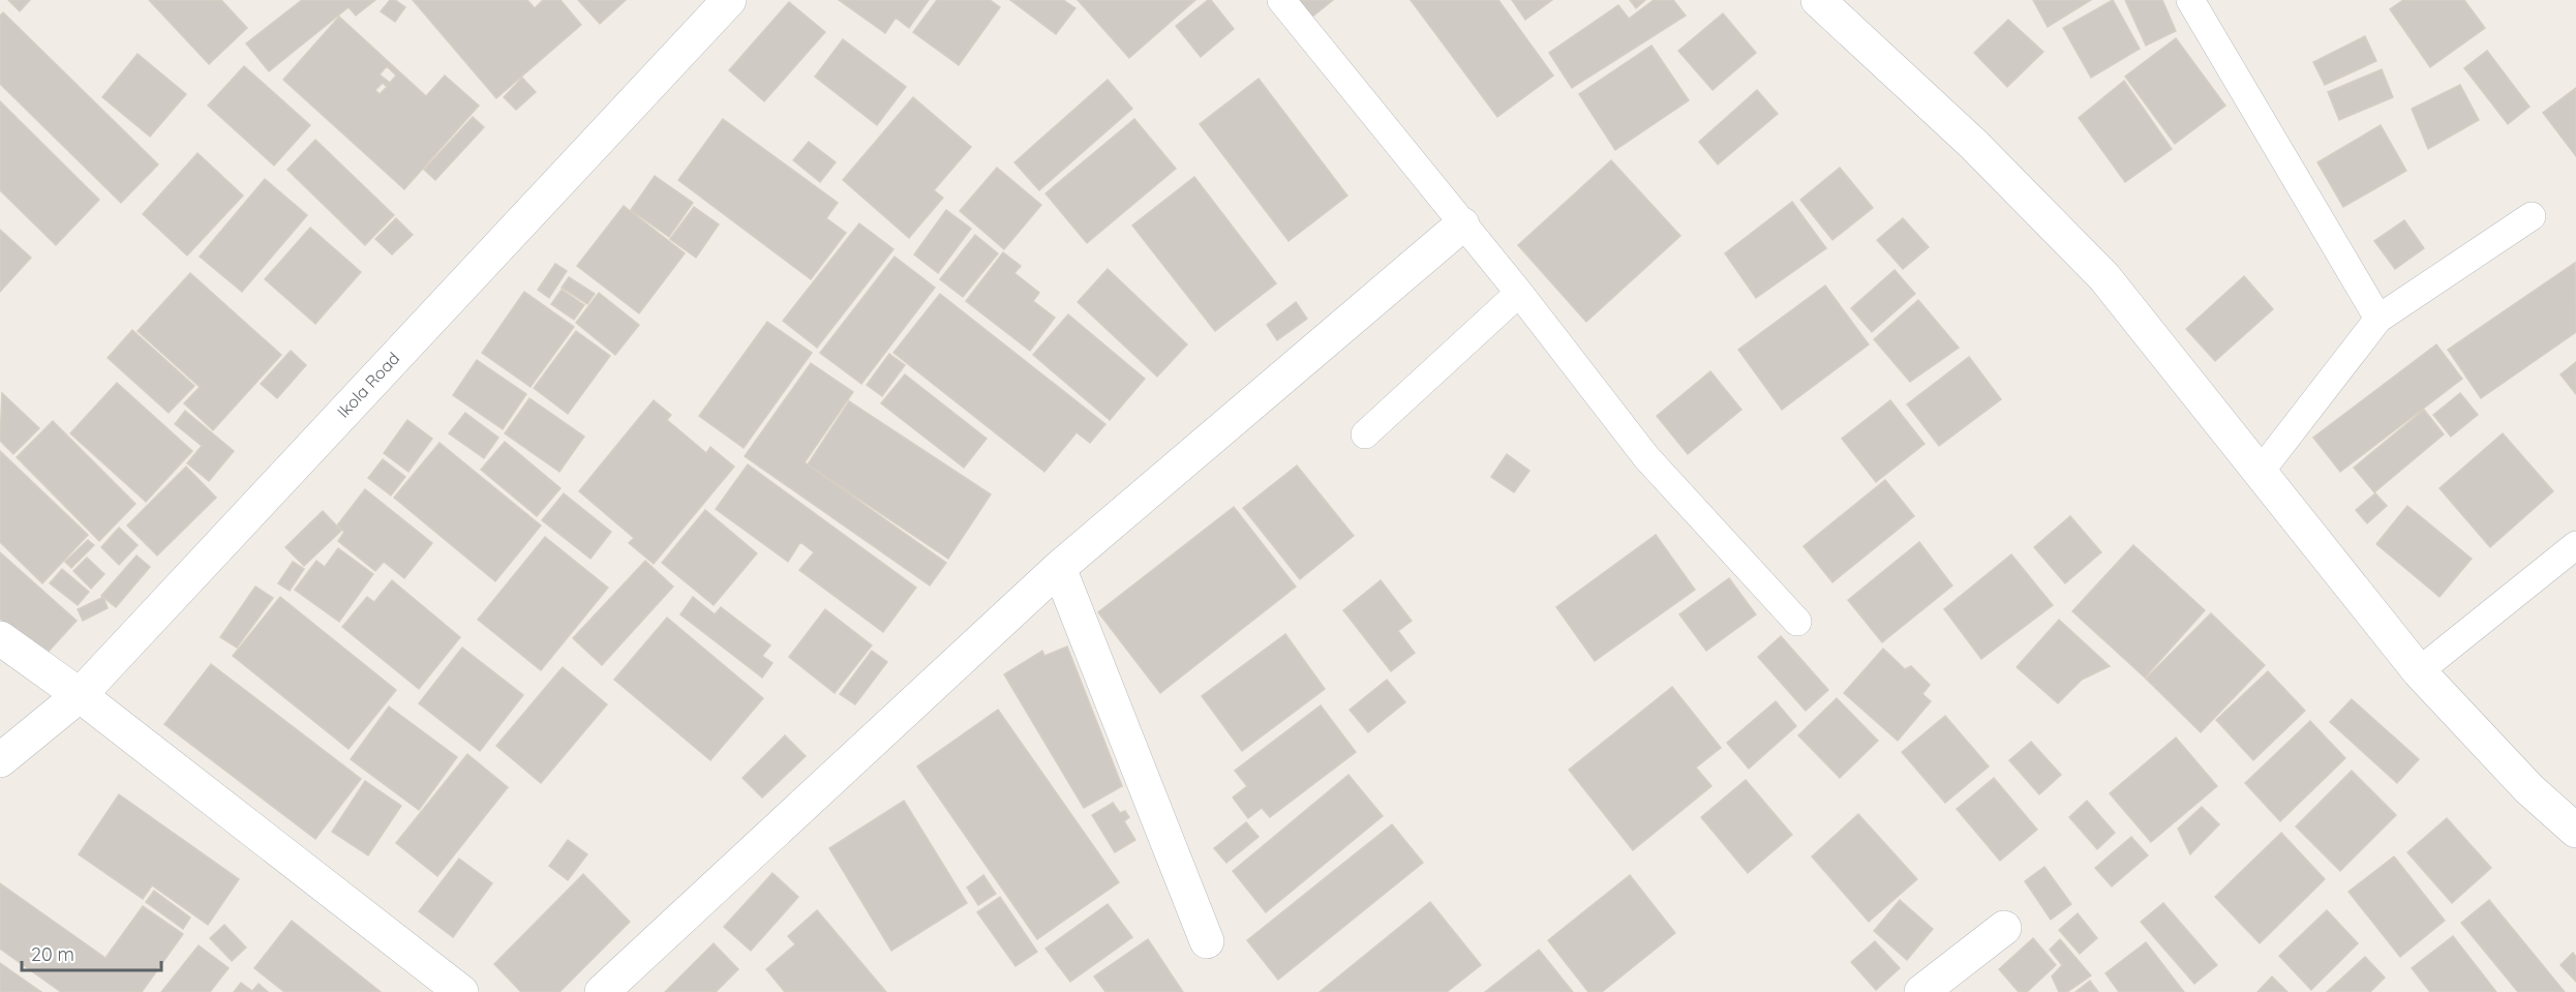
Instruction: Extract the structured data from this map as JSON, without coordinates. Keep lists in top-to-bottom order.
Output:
{
  "streets": {
    "street": ["Ikola Road"]
  },
  "scale_bar": "20 m"
}
